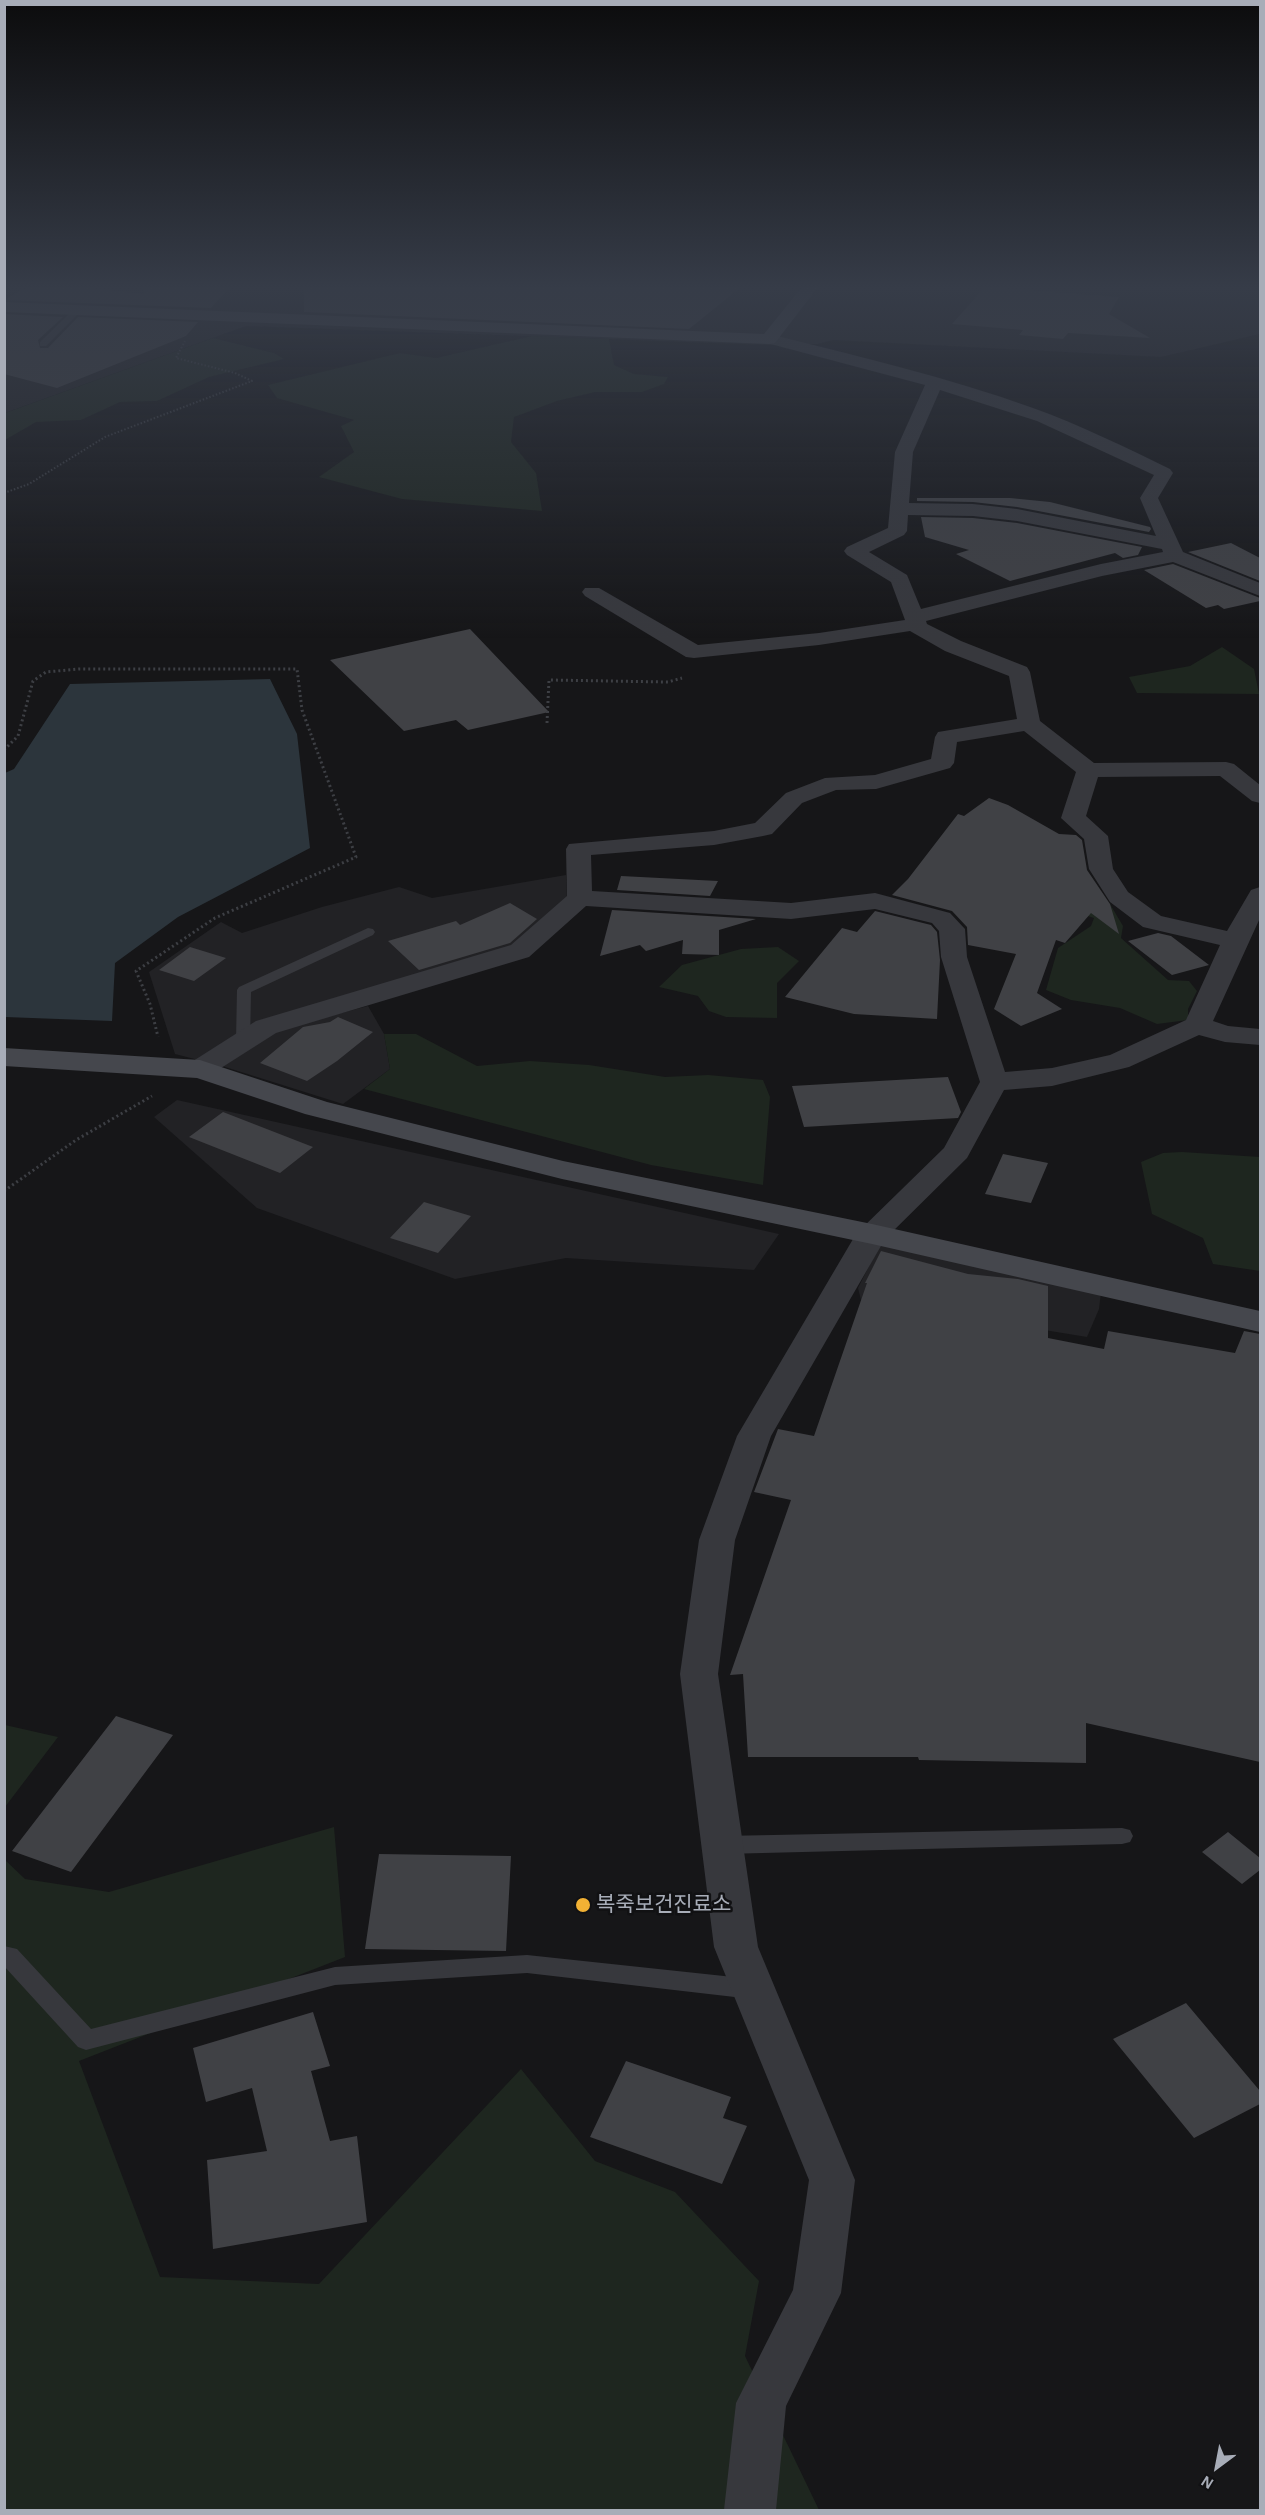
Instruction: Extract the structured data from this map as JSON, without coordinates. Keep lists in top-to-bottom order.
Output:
{
  "places": ["복죽보건진료소"],
  "north": "bottom left"
}
